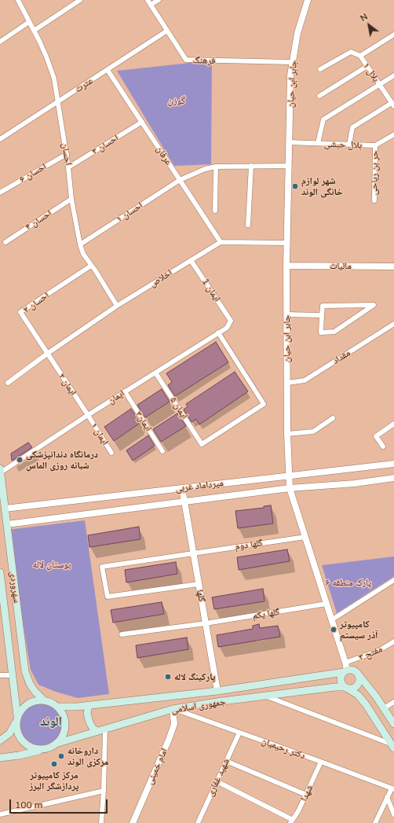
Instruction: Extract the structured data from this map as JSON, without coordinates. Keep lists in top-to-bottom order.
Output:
{
  "streets": {
    "main road": ["سهروردی", "جمهوری اسلامی"],
    "street": [
      "فرهنگ",
      "بلال ۱",
      "جابر ابن حیان",
      "عترت",
      "احسان ۳",
      "بلال حبشی",
      "احسان",
      "عرفان",
      "احسان ۶",
      "حر بن ریاحی",
      "احسان ۱",
      "احسان ۴",
      "مالیات",
      "اخلاص",
      "ایمان 1",
      "احسان ۲",
      "مقداد",
      "ایمان ۲",
      "ایمان",
      "ایمان ۵",
      "ایمان۳",
      "ایمان ۱",
      "میرداماد غربی",
      "گلها دوم",
      "گلها",
      "گلها یکم",
      "مفتح ۳",
      "دکتر رحیمیان",
      "امام خمینی",
      "شهید غفاری",
      "شهدا"
    ]
  },
  "crossings": [
    ["فرهنگ", "جابر ابن حیان"],
    ["فرهنگ", "عترت"],
    ["جابر ابن حیان", "بلال حبشی"],
    ["جابر ابن حیان", "احسان ۱"],
    ["جابر ابن حیان", "مالیات"],
    ["جابر ابن حیان", "مقداد"],
    ["جابر ابن حیان", "میرداماد غربی"],
    ["جابر ابن حیان", "گلها دوم"],
    ["جابر ابن حیان", "گلها یکم"],
    ["جابر ابن حیان", "مفتح ۳"],
    ["جابر ابن حیان", "جمهوری اسلامی"],
    ["عترت", "احسان"],
    ["عترت", "عرفان"],
    ["احسان ۳", "احسان"],
    ["احسان ۳", "عرفان"],
    ["بلال حبشی", "حر بن ریاحی"],
    ["احسان", "احسان ۶"],
    ["احسان", "احسان ۱"],
    ["احسان", "احسان ۴"],
    ["احسان", "اخلاص"],
    ["احسان", "احسان ۲"],
    ["عرفان", "احسان ۱"],
    ["عرفان", "اخلاص"],
    ["اخلاص", "ایمان 1"],
    ["اخلاص", "احسان ۲"],
    ["اخلاص", "ایمان ۲"],
    ["ایمان 1", "ایمان"],
    ["احسان ۲", "ایمان ۲"],
    ["ایمان ۲", "ایمان"],
    ["ایمان ۲", "ایمان ۱"],
    ["ایمان", "ایمان ۵"],
    ["ایمان", "ایمان۳"],
    ["ایمان", "ایمان ۱"],
    ["ایمان", "سهروردی"],
    ["میرداماد غربی", "سهروردی"],
    ["میرداماد غربی", "گلها"],
    ["گلها دوم", "گلها"],
    ["سهروردی", "جمهوری اسلامی"],
    ["گلها", "گلها یکم"],
    ["گلها", "جمهوری اسلامی"],
    ["جمهوری اسلامی", "دکتر رحیمیان"],
    ["جمهوری اسلامی", "امام خمینی"],
    ["دکتر رحیمیان", "امام خمینی"],
    ["دکتر رحیمیان", "شهید غفاری"],
    ["دکتر رحیمیان", "شهدا"]
  ],
  "districts": ["الوند"],
  "parks": ["گوزن", "بوستان لاله", "پارک منطقه ۶"],
  "places": [
    "شهر لوازم خانگی الوند",
    "درمانگاه دندان‍‍پزشکی شبانه روزی الماس",
    "کامپیوتر آذر سیستم",
    "پارکینگ لاله",
    "داروخانه مرکزی الوند",
    "مرکز کامپیوتر پردازشگر البرز"
  ],
  "scale_bar": "100 m",
  "north": "top left"
}
